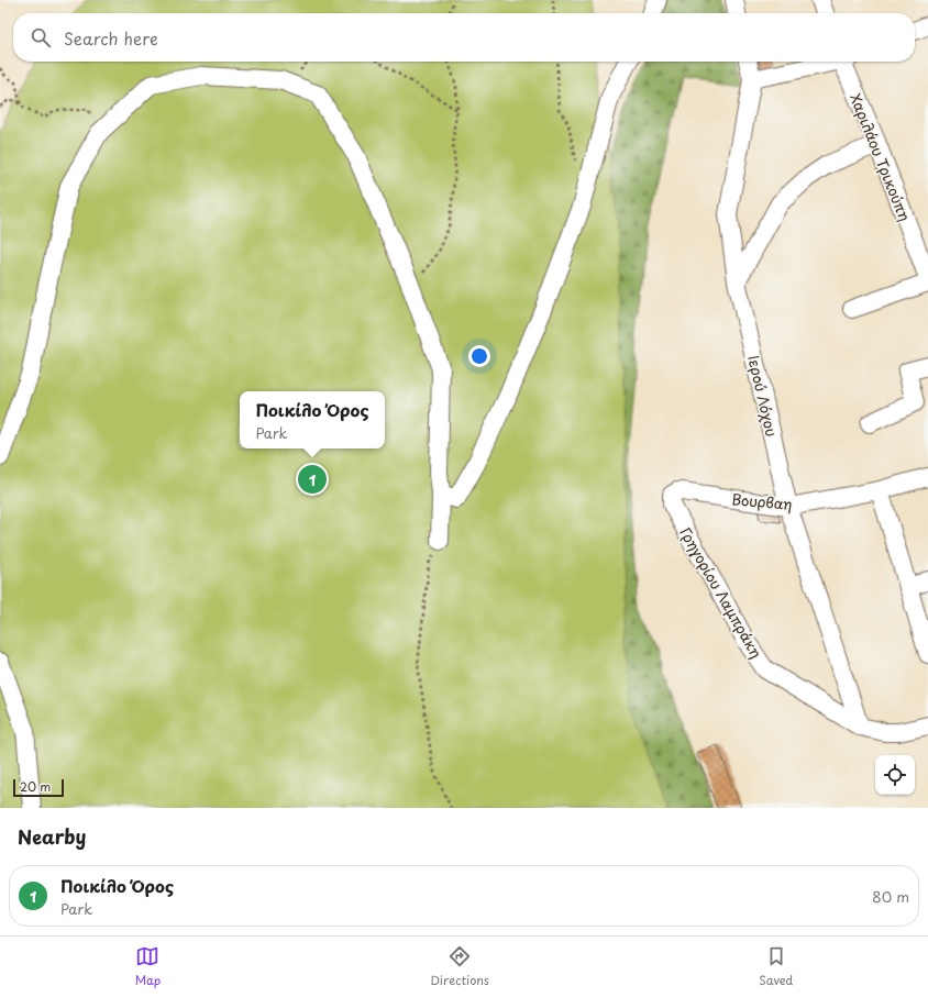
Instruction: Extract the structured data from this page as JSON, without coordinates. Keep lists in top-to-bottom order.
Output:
{
  "streets": {
    "street": [
      "Χαριλάου Τρικούπη",
      "Ιερού Λόχου",
      "Βουρβαη",
      "Γρηγορίου Λαμπράκη"
    ]
  },
  "crossings": [
    ["Ιερού Λόχου", "Βουρβαη"],
    ["Ιερού Λόχου", "Γρηγορίου Λαμπράκη"],
    ["Βουρβαη", "Γρηγορίου Λαμπράκη"]
  ],
  "scale_bar": "20 m",
  "page": {
    "search": "Search here",
    "popup": ["Ποικίλο Όρος", "Park"],
    "pins": "1",
    "scale": "20 m",
    "heading": "Nearby",
    "list": [
      {
        "mark": "1",
        "name": "Ποικίλο Όρος",
        "note": "Park",
        "value": "80 m"
      }
    ],
    "nav": ["Map", "Directions", "Saved"]
  }
}
